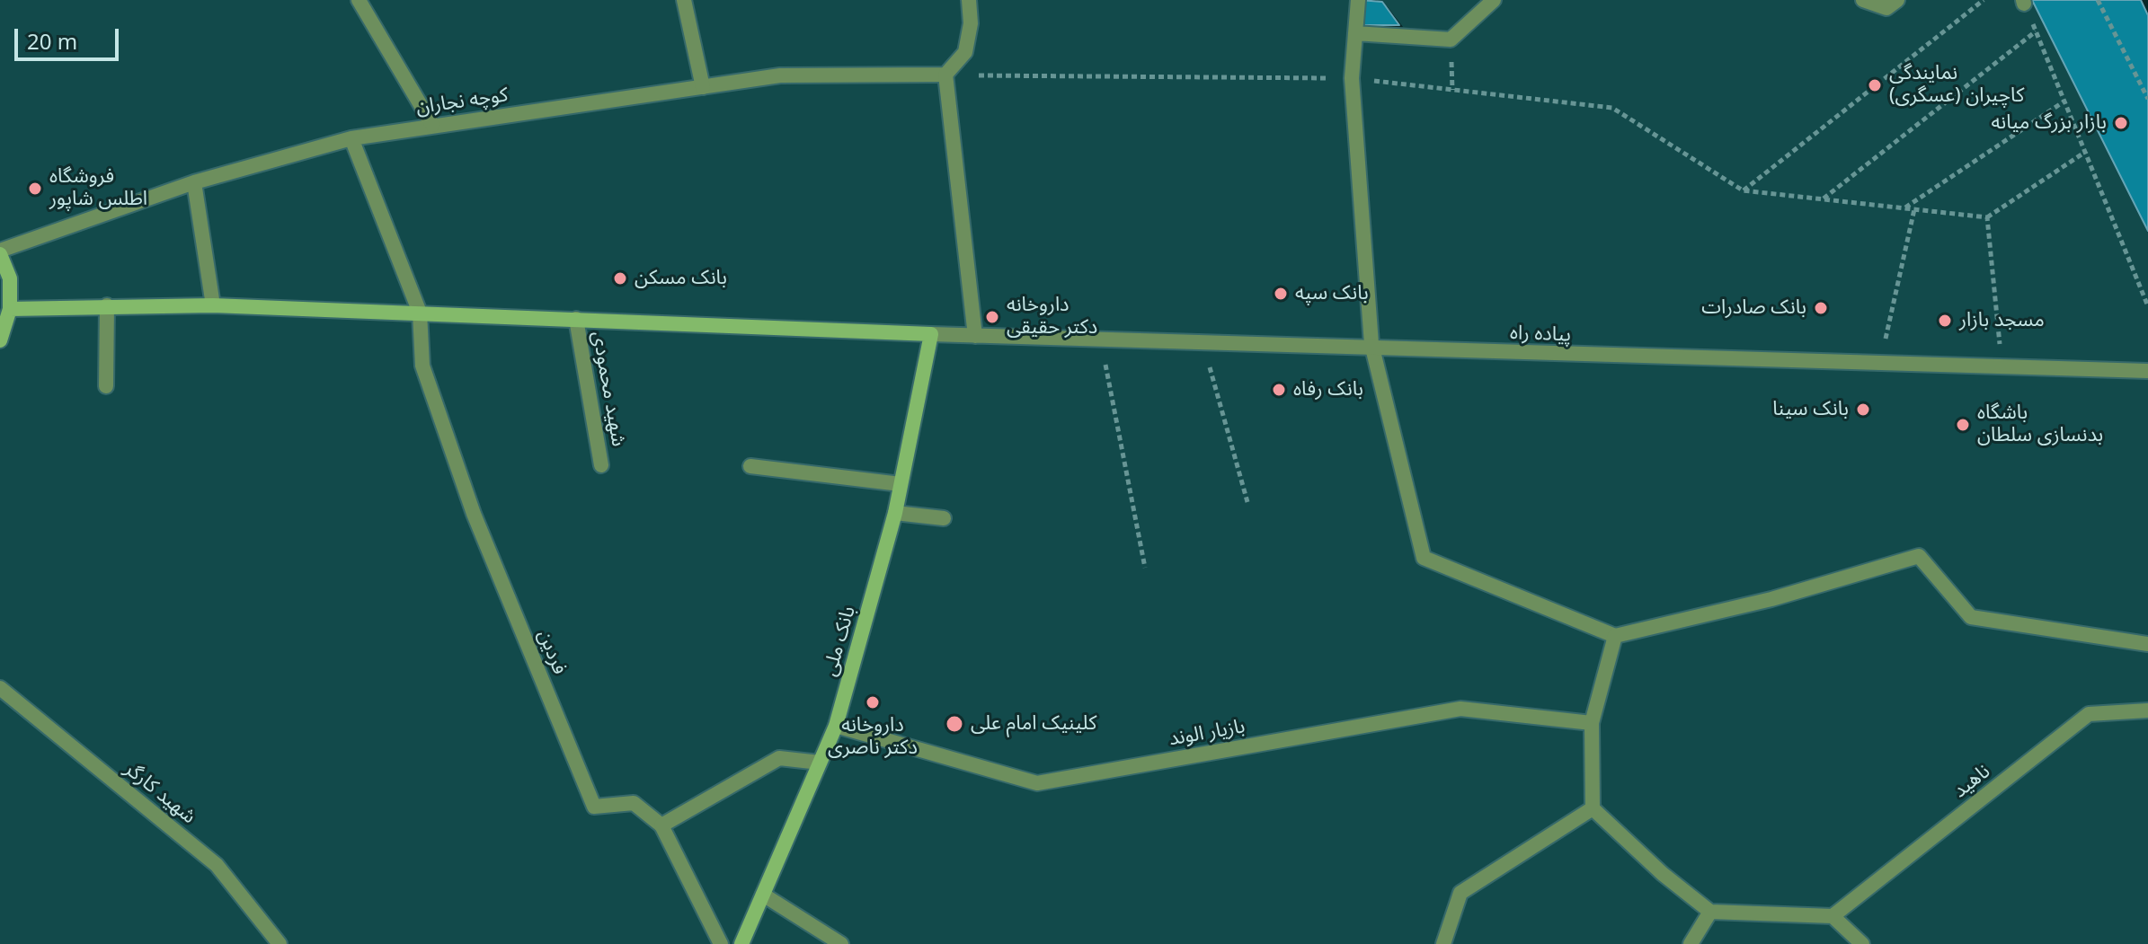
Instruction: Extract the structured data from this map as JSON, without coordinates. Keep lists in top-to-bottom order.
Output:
{
  "streets": {
    "main road": ["بانک ملی"],
    "street": [
      "کوچه نجاران",
      "پیاده راه",
      "شهید محمودی",
      "فردین",
      "بازیار الوند",
      "ناهید",
      "شهيد کارگر"
    ]
  },
  "crossings": [
    ["پیاده راه", "بانک ملی"],
    ["بانک ملی", "بازیار الوند"]
  ],
  "places": [
    "نمایندگی کاچیران (عسگری)",
    "بازار بزرگ میانه",
    "فروشگاه اطلس شاپور",
    "بانک مسکن",
    "بانک سپه",
    "بانک صادرات",
    "داروخانه دکتر حقیقی",
    "مسجد بازار",
    "بانک رفاه",
    "بانک سینا",
    "باشگاه بدنسازی سلطان",
    "داروخانه دکتر ناصری",
    "کلینیک امام علی"
  ],
  "scale_bar": "20 m"
}
